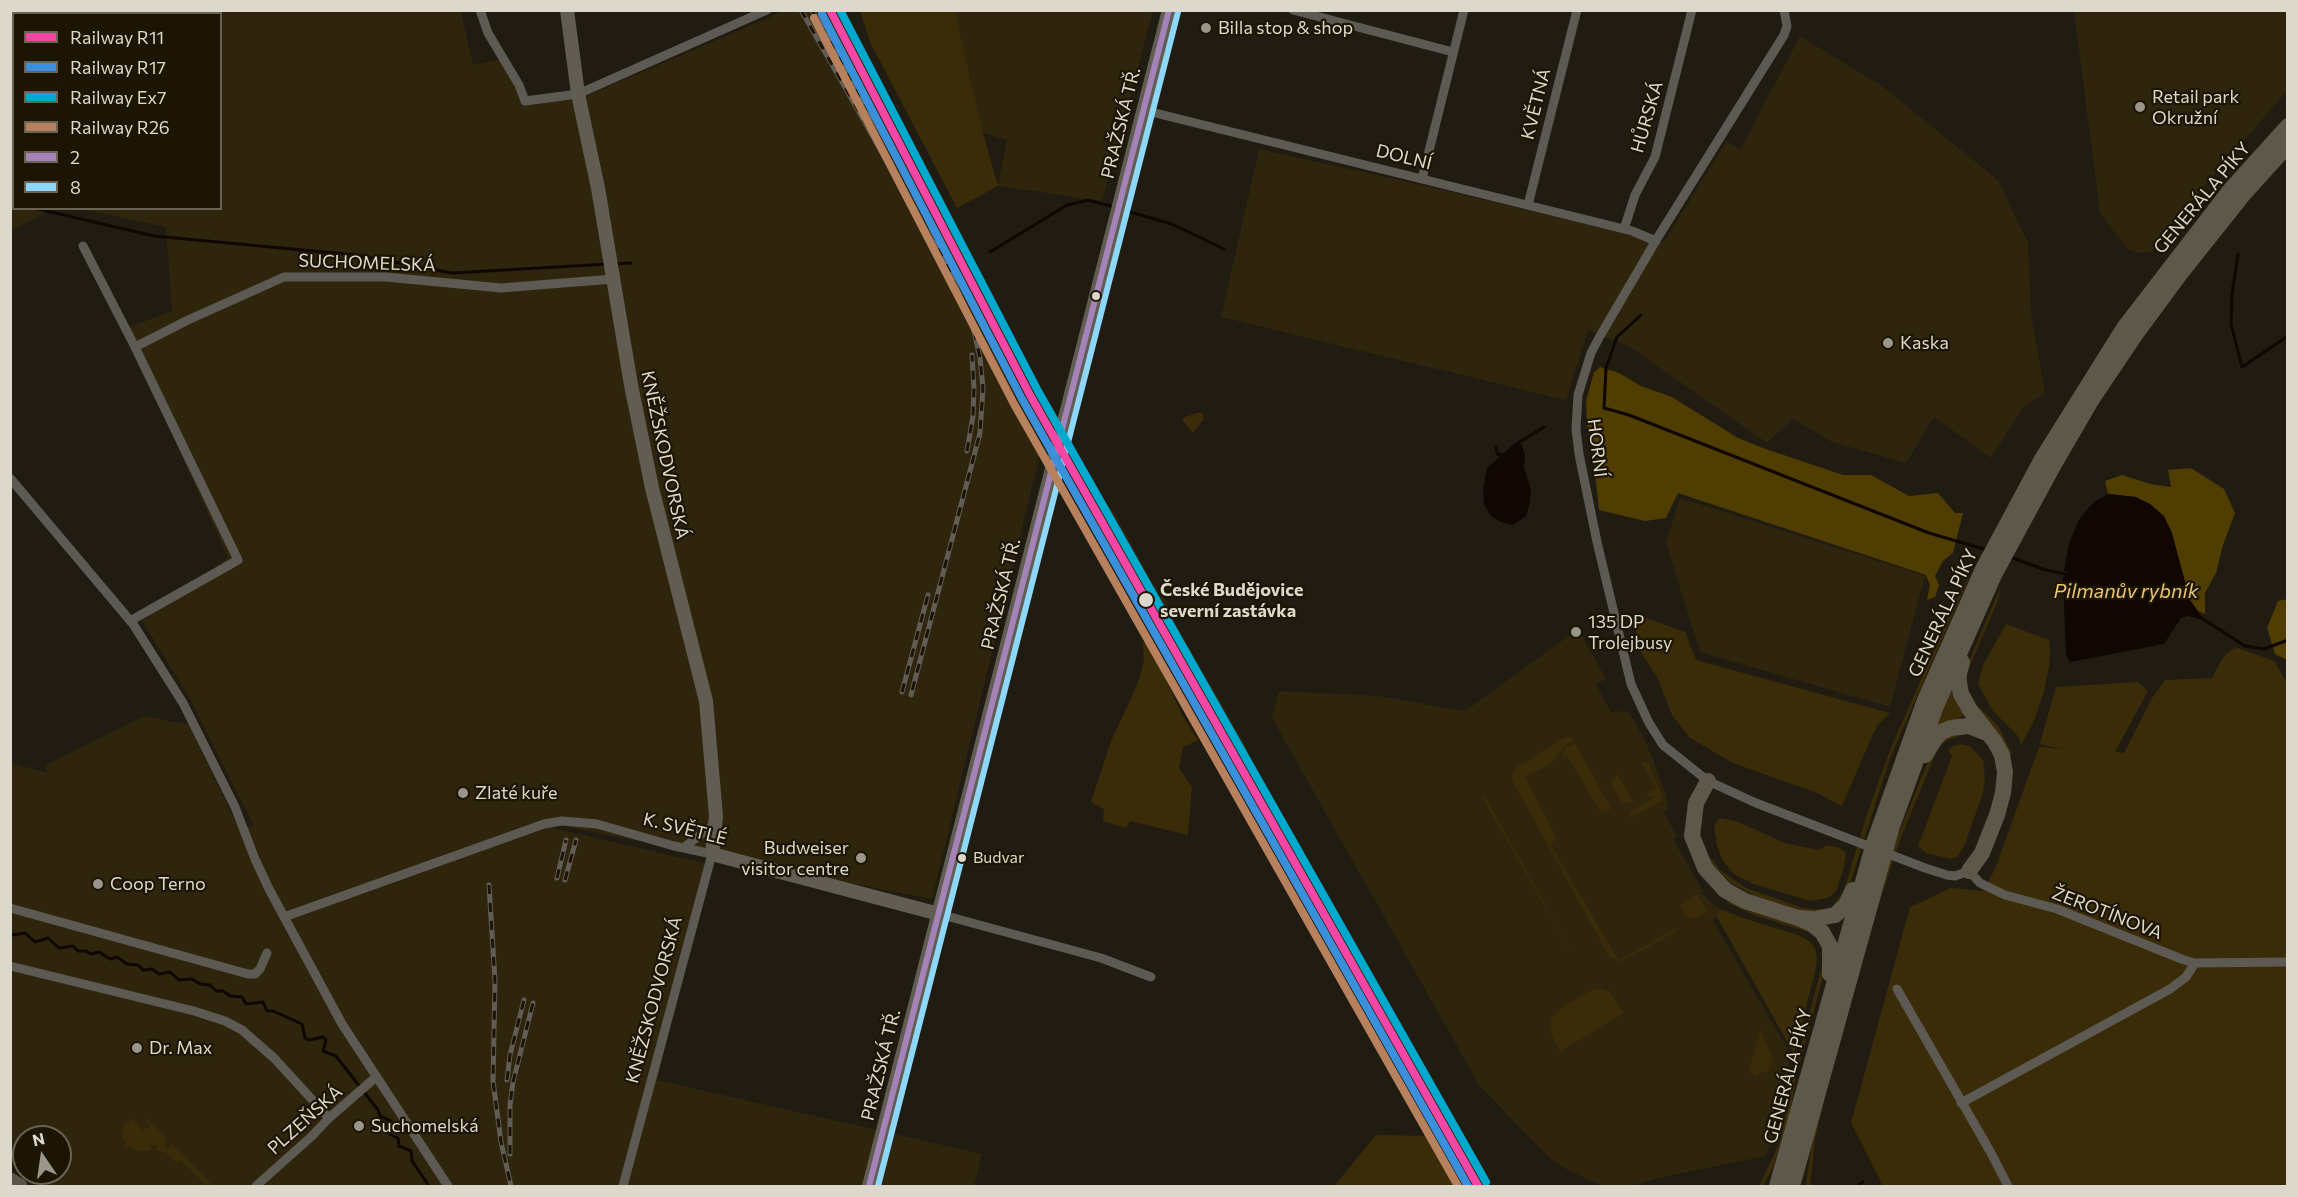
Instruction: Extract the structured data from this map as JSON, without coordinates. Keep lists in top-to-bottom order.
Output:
{
  "streets": {
    "highway": ["GENERÁLA PÍKY"],
    "main road": ["PRAŽSKÁ TŘ.", "KNĚŽSKODVORSKÁ", "K. SVĚTLÉ"],
    "street": [
      "KVĚTNÁ",
      "HŮRSKÁ",
      "DOLNÍ",
      "SUCHOMELSKÁ",
      "HORNÍ",
      "ŽEROTÍNOVA",
      "PLZEŇSKÁ"
    ]
  },
  "crossings": [
    ["KVĚTNÁ", "DOLNÍ"],
    ["HŮRSKÁ", "DOLNÍ"],
    ["PRAŽSKÁ TŘ.", "DOLNÍ"],
    ["PRAŽSKÁ TŘ.", "K. SVĚTLÉ"],
    ["DOLNÍ", "HORNÍ"],
    ["SUCHOMELSKÁ", "KNĚŽSKODVORSKÁ"],
    ["HORNÍ", "ŽEROTÍNOVA"],
    ["KNĚŽSKODVORSKÁ", "K. SVĚTLÉ"]
  ],
  "water": ["Pilmanův rybník"],
  "places": [
    "Billa stop & shop",
    "Retail park Okružní",
    "Kaska",
    "České Budějovice severní zastávka",
    "135 DP Trolejbusy",
    "Zlaté kuře",
    "Budweiser visitor centre",
    "Budvar",
    "Coop Terno",
    "Dr. Max",
    "Suchomelská"
  ],
  "lines": [
    "rail line R11",
    "rail line Ex7",
    "transit line 2",
    "transit line 8",
    "rail line R17",
    "rail line R26"
  ],
  "legend": [
    "Railway R11",
    "Railway R17",
    "Railway Ex7",
    "Railway R26",
    "2",
    "8"
  ],
  "north": "top"
}
